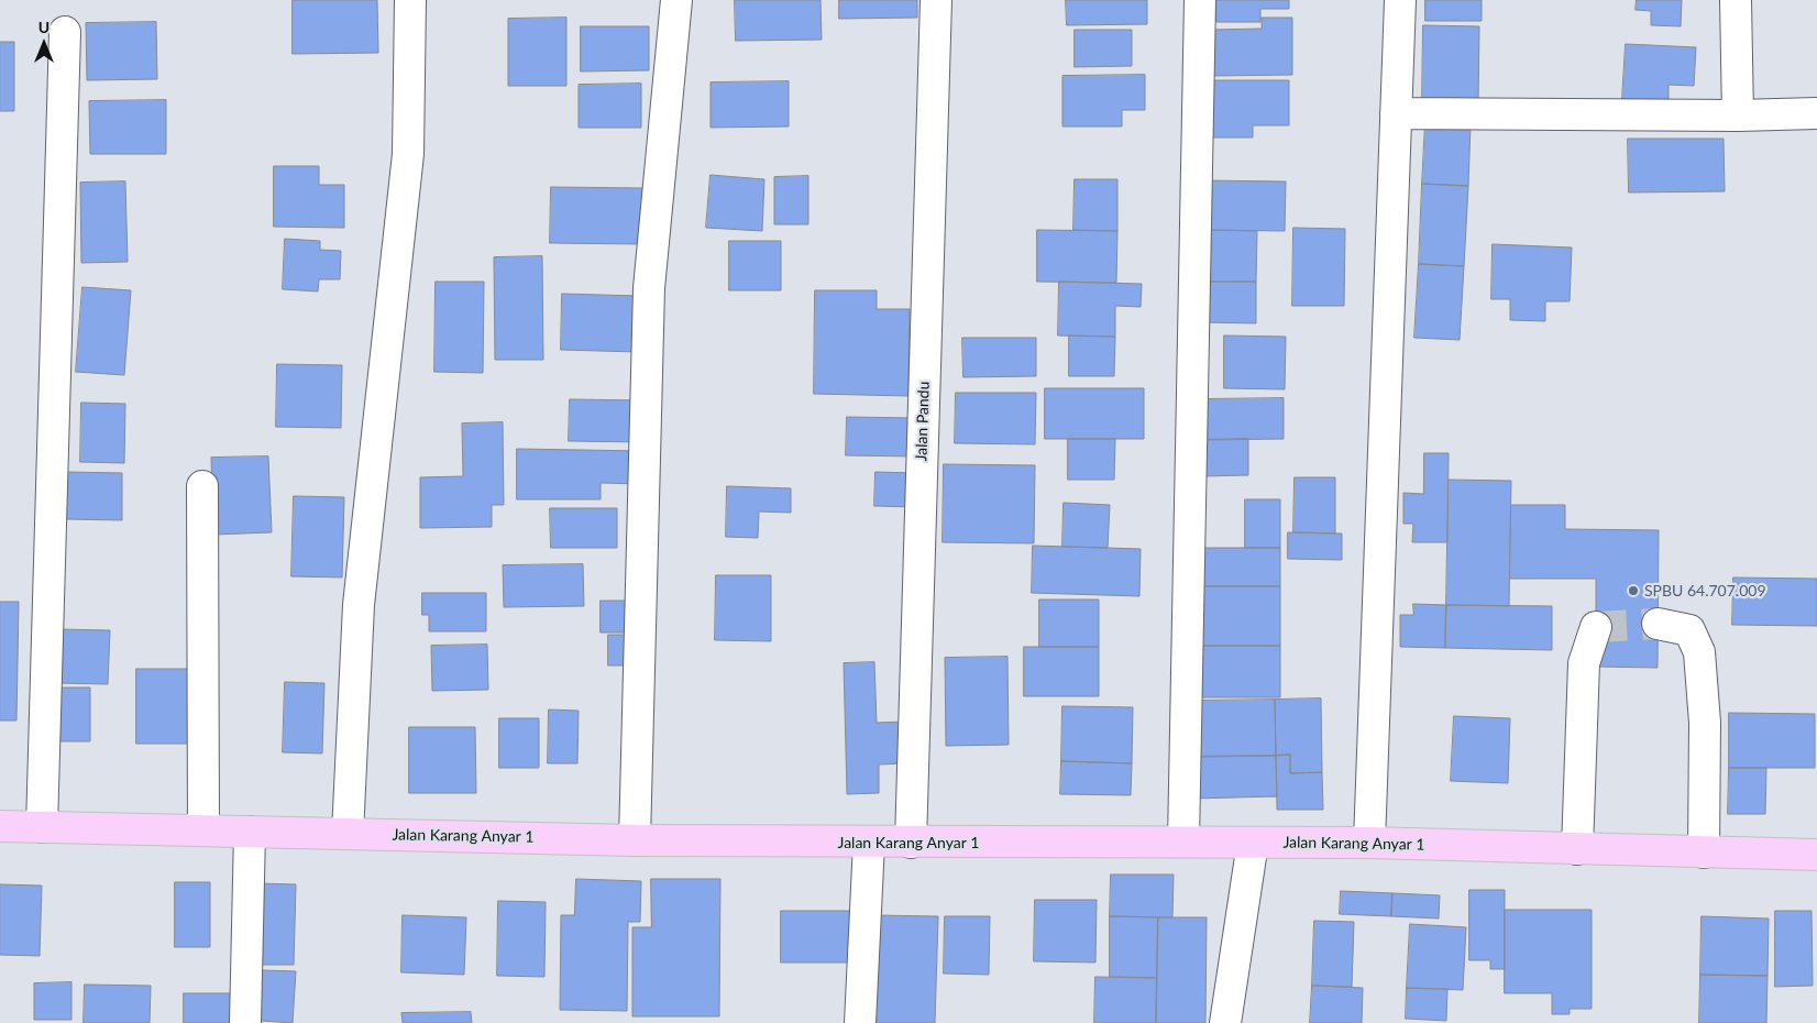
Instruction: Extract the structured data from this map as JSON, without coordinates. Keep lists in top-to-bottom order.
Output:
{
  "streets": {
    "main road": ["Jalan Karang Anyar 1"],
    "street": ["Jalan Pandu"]
  },
  "crossings": [
    ["Jalan Pandu", "Jalan Karang Anyar 1"]
  ],
  "places": ["SPBU 64.707.009"],
  "north": "top"
}
